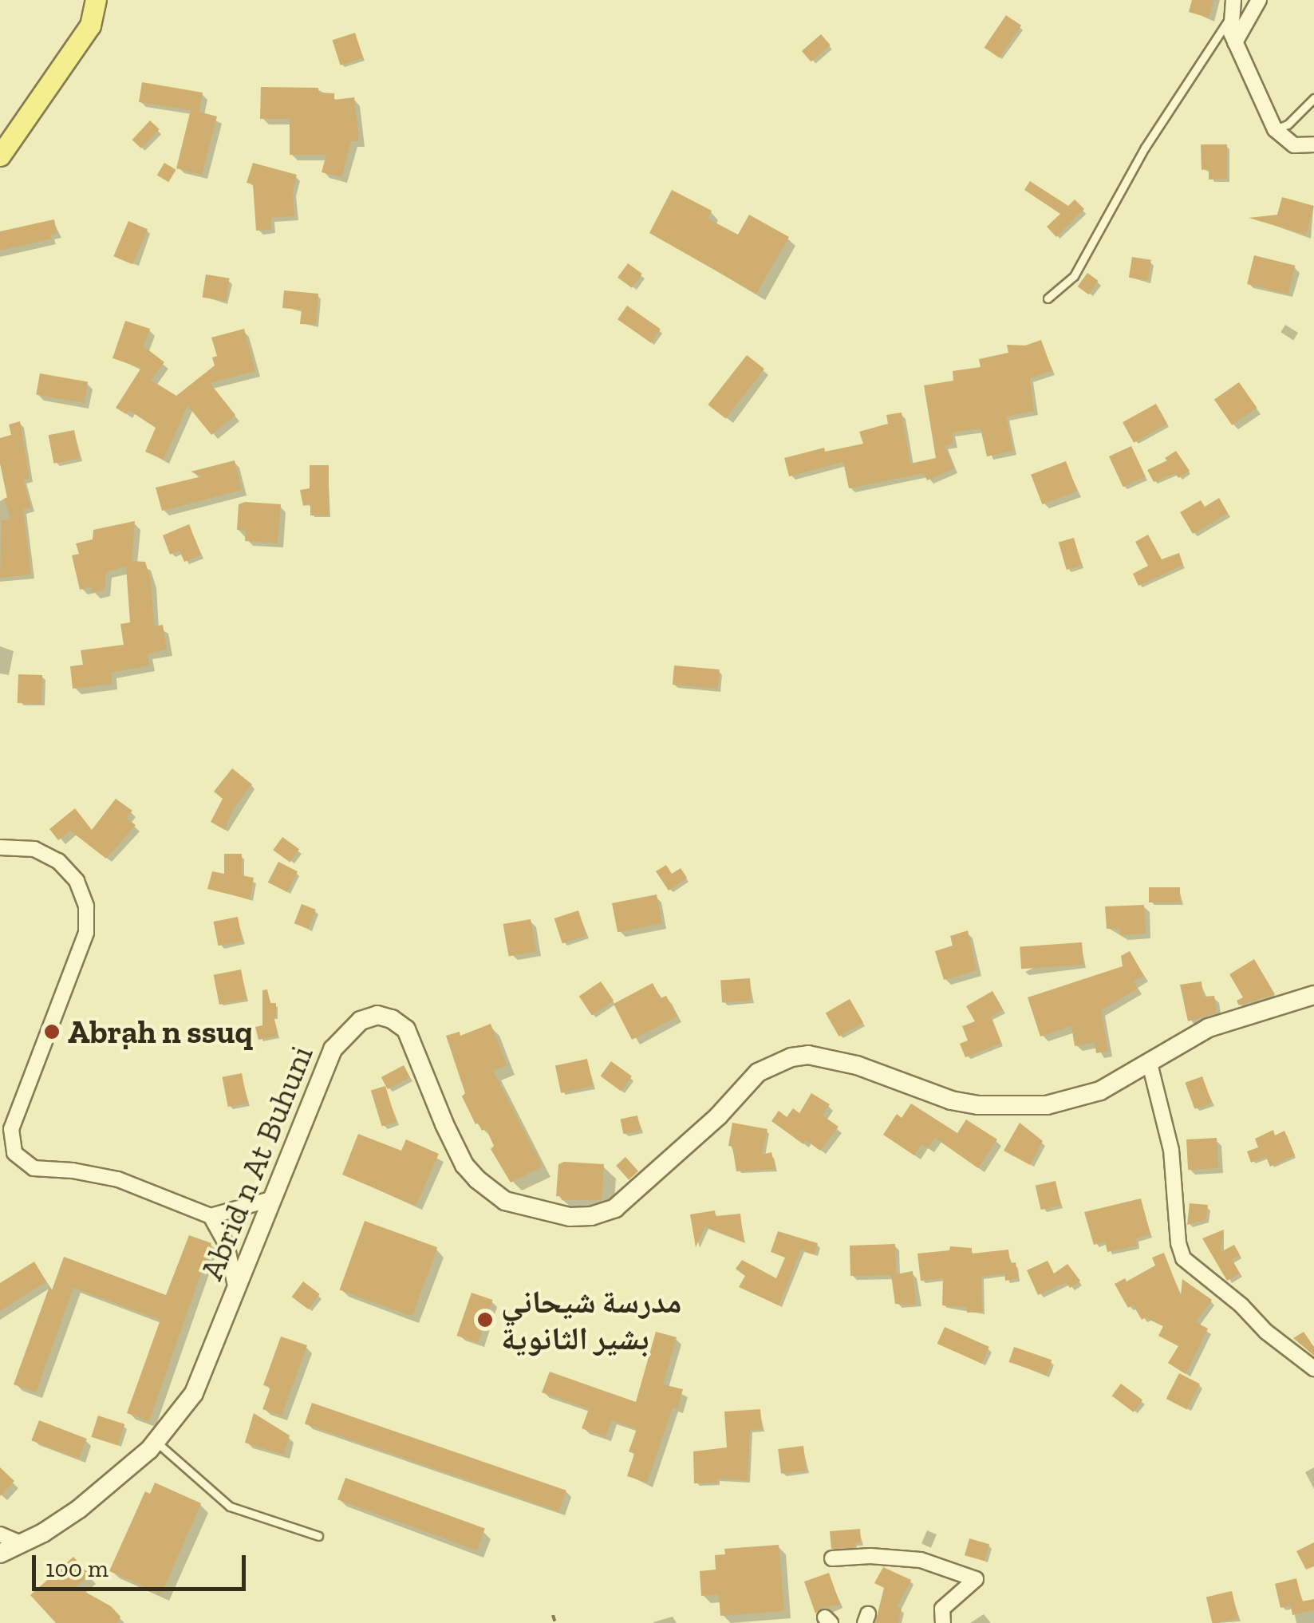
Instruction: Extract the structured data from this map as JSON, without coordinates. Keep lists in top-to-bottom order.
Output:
{
  "streets": {
    "street": ["Abrid n At Buhuni"]
  },
  "places": ["Abṛah n ssuq", "مدرسة شيحاني بشير الثانوية"],
  "scale_bar": "100 m"
}
